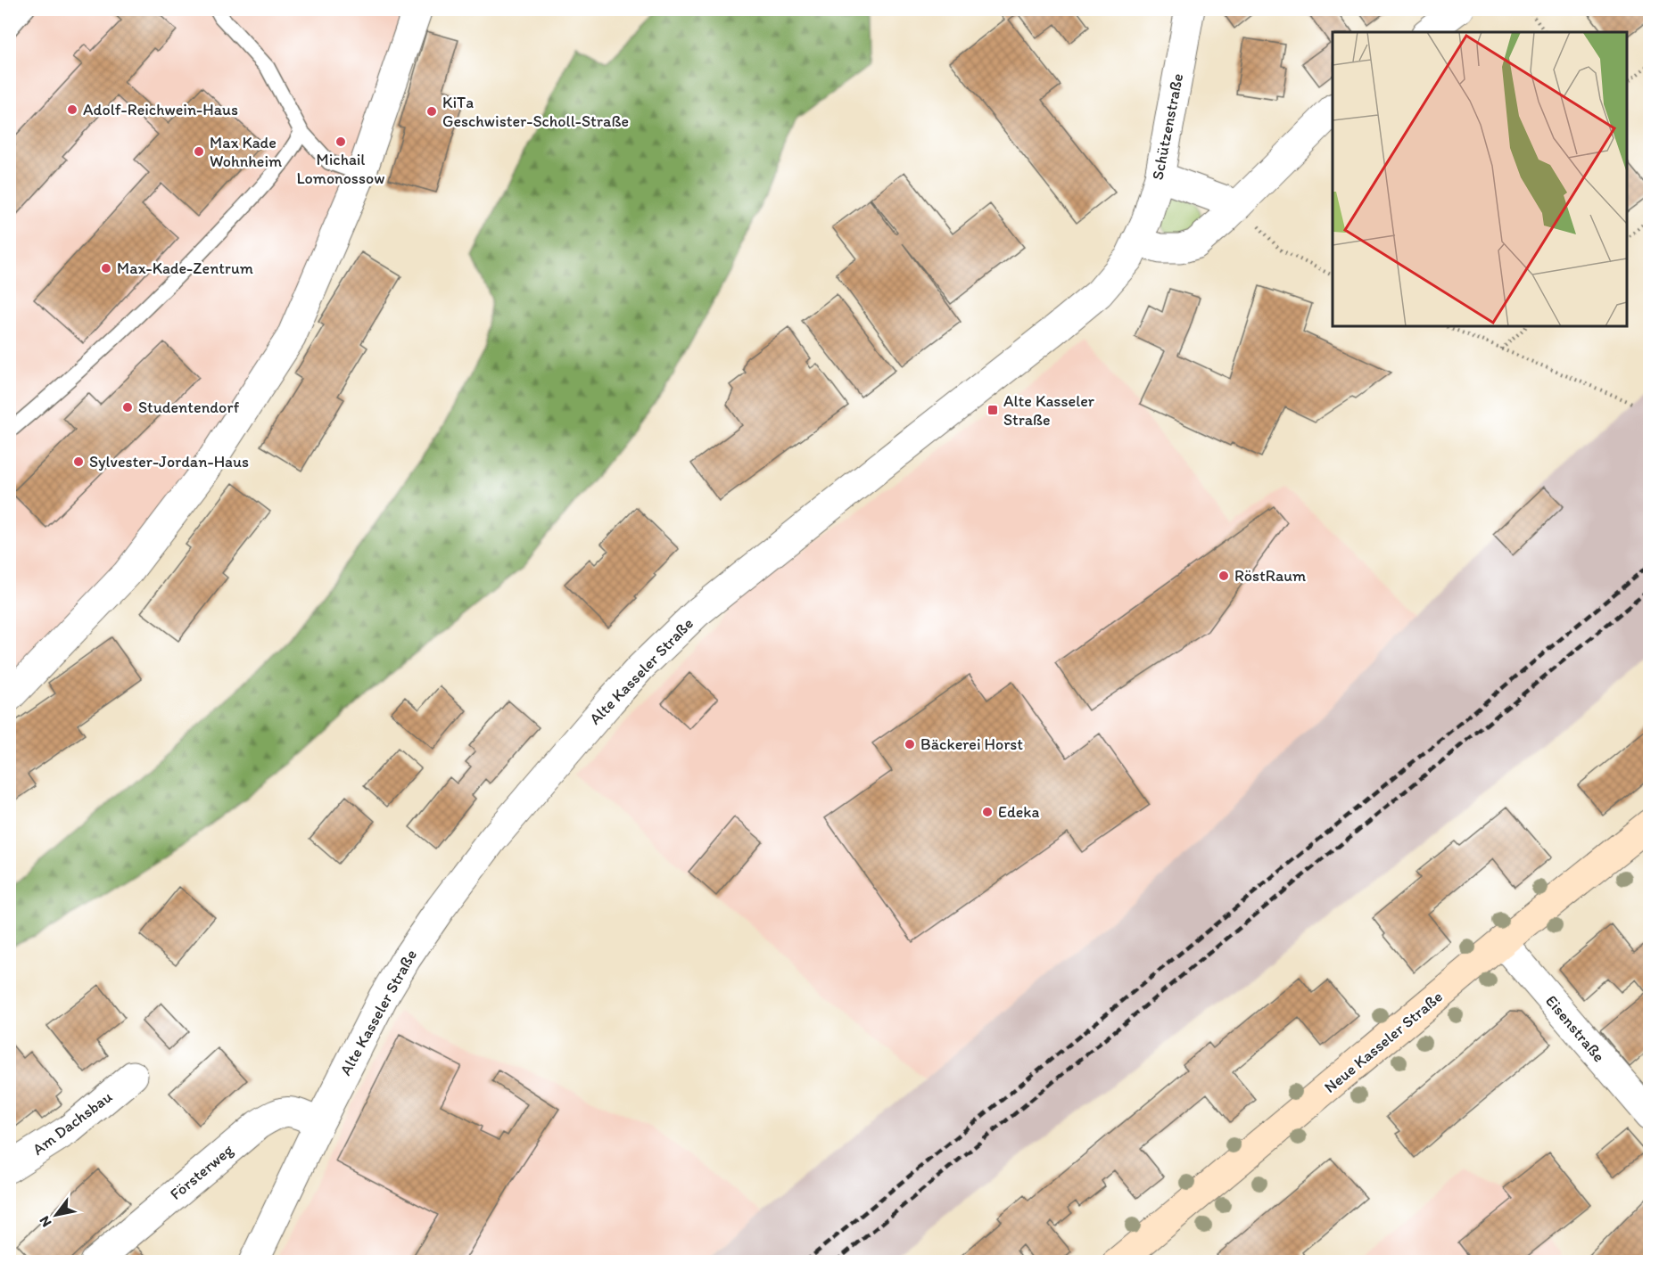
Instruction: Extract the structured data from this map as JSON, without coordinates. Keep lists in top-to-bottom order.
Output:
{
  "streets": {
    "main road": ["Neue Kasseler Straße"],
    "street": [
      "Schützenstraße",
      "Alte Kasseler Straße",
      "Eisenstraße",
      "Am Dachsbau",
      "Försterweg"
    ]
  },
  "crossings": [
    ["Schützenstraße", "Alte Kasseler Straße"],
    ["Alte Kasseler Straße", "Försterweg"],
    ["Eisenstraße", "Neue Kasseler Straße"]
  ],
  "places": {
    "other": [
      "Adolf-Reichwein-Haus",
      "KiTa Geschwister-Scholl-Straße",
      "Michail Lomonossow",
      "Max Kade Wohnheim",
      "Max-Kade-Zentrum",
      "Studentendorf",
      "Sylvester-Jordan-Haus",
      "RöstRaum",
      "Bäckerei Horst",
      "Edeka"
    ],
    "transit": ["Alte Kasseler Straße"]
  },
  "north": "bottom left"
}
